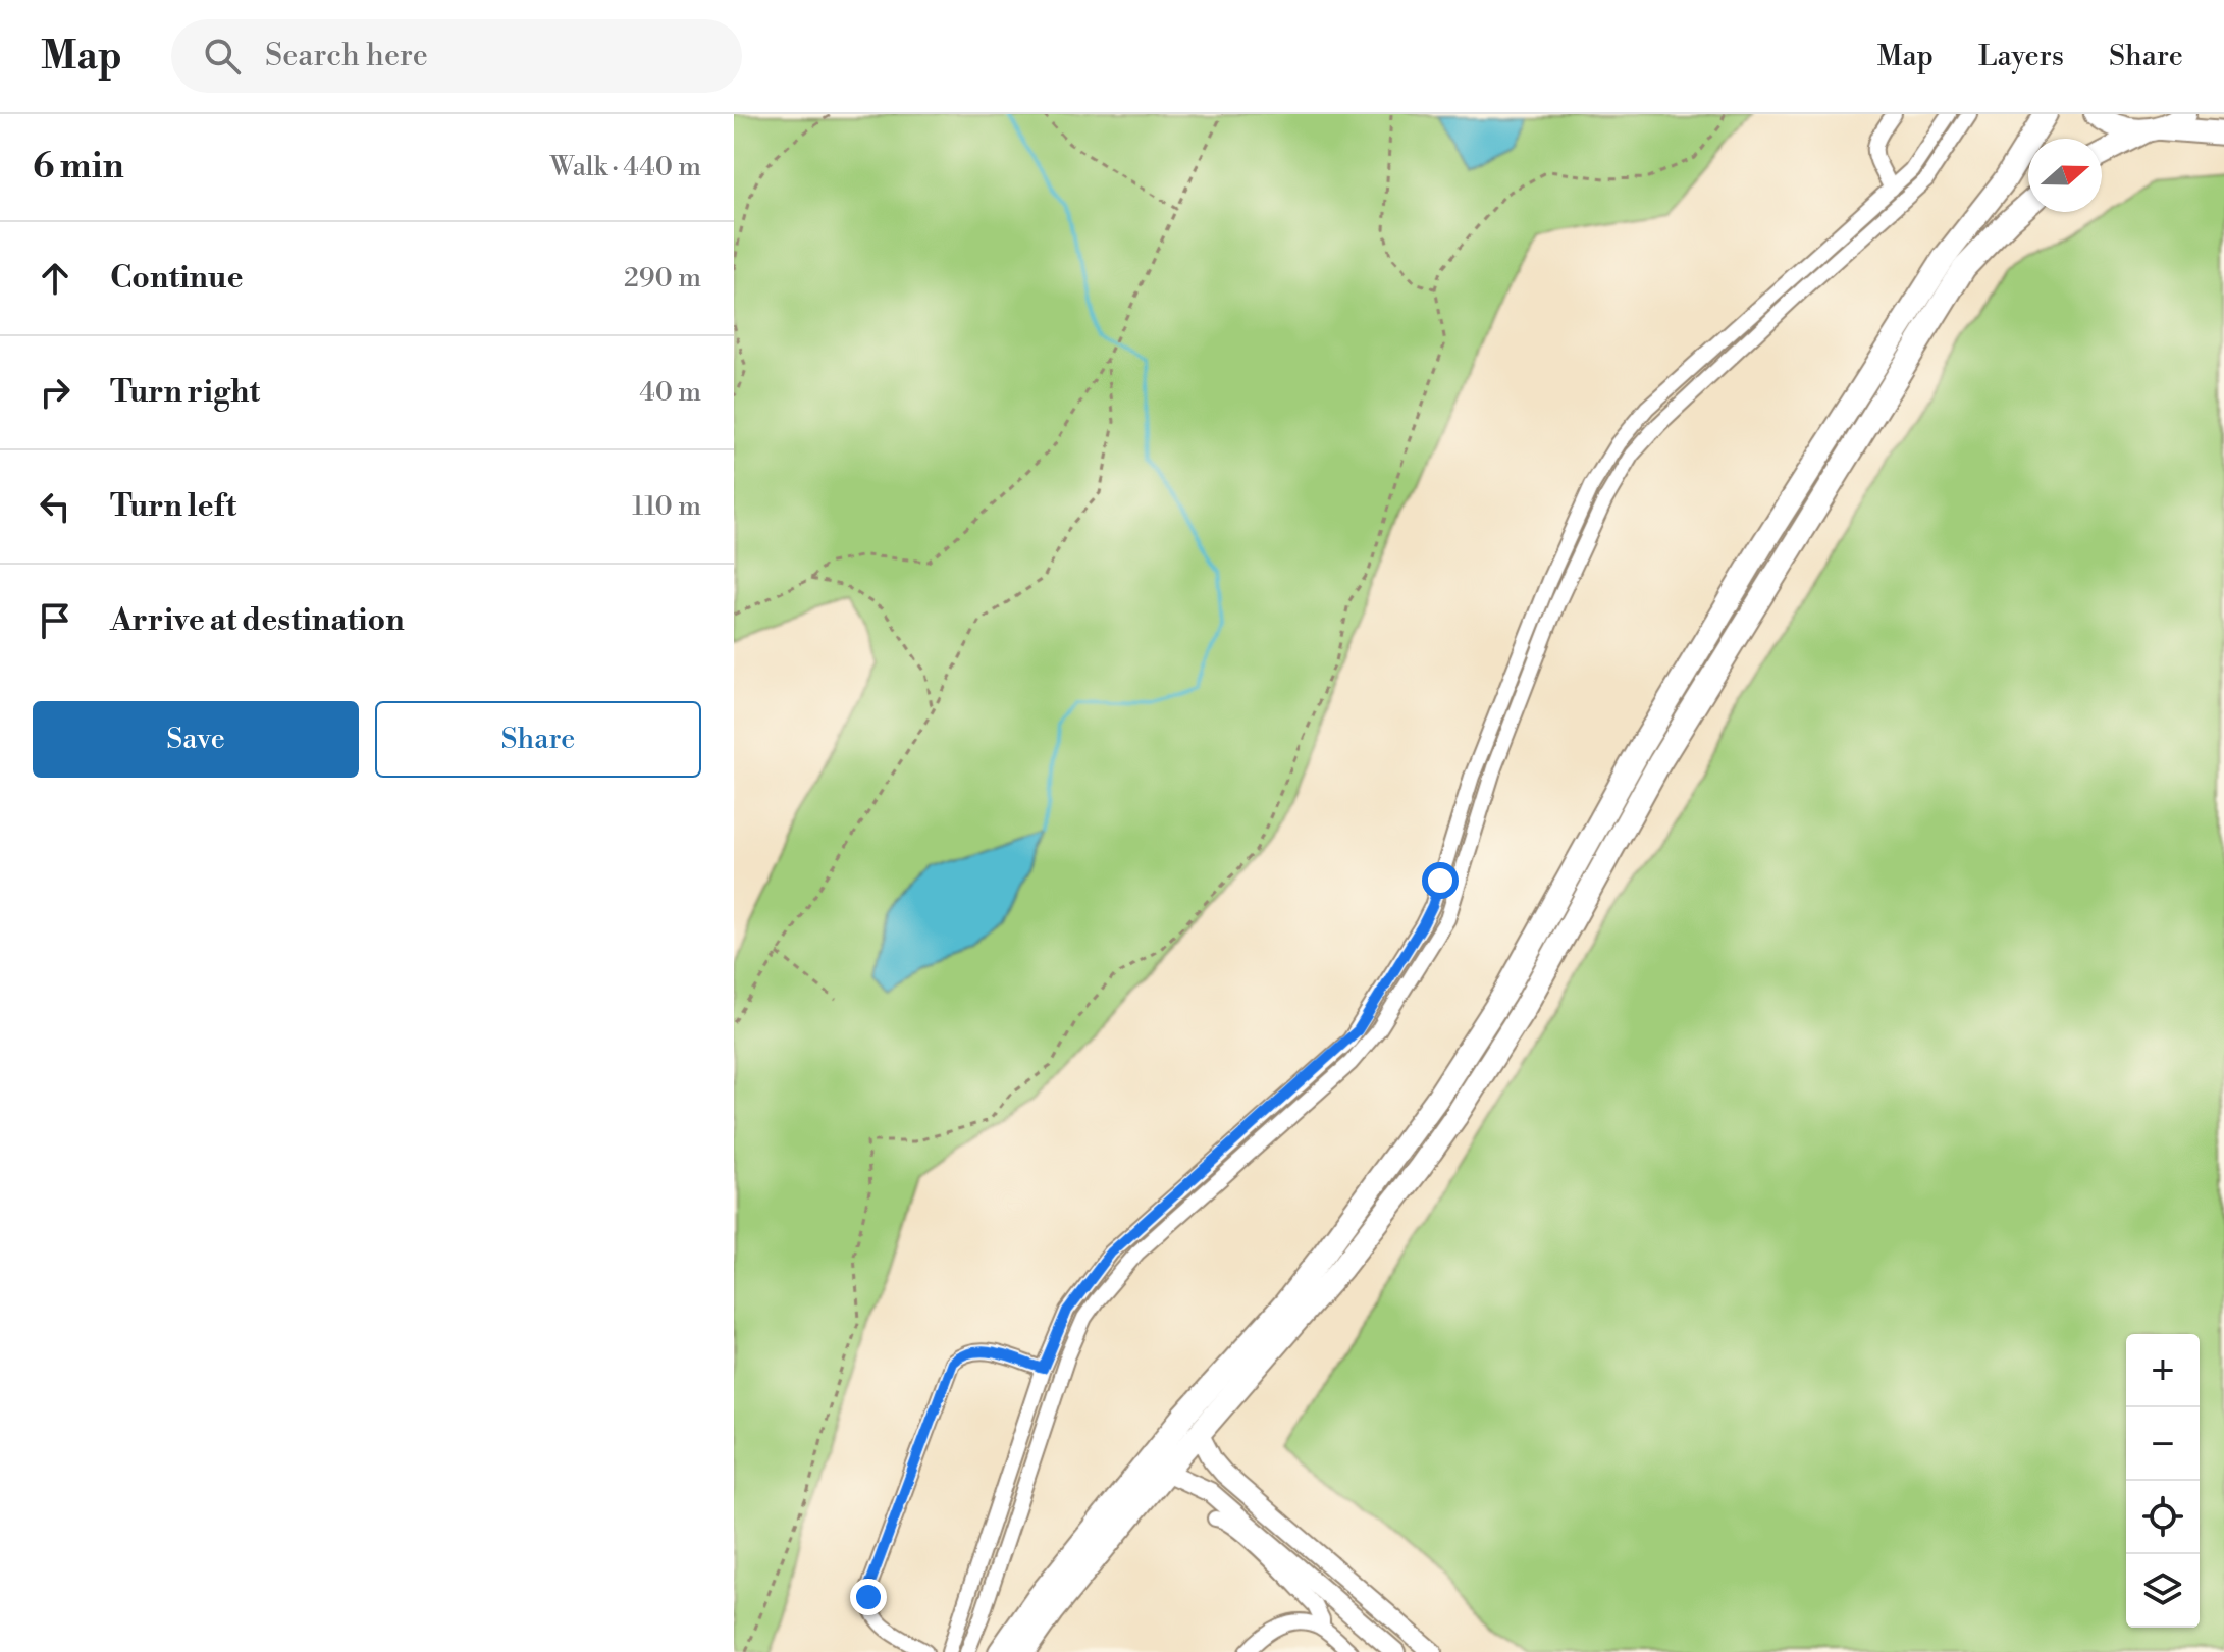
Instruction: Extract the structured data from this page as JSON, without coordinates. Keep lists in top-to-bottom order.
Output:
{
  "north": "right",
  "page": {
    "header": "Map",
    "search": "Search here",
    "nav": ["Map", "Layers", "Share"],
    "heading": ["6 min", "Walk · 440 m"],
    "list": [
      ["Continue", "290 m"],
      ["Turn right", "40 m"],
      ["Turn left", "110 m"],
      "Arrive at destination"
    ],
    "buttons": ["Save", "Share"],
    "map_buttons": ["+", "−"]
  }
}
